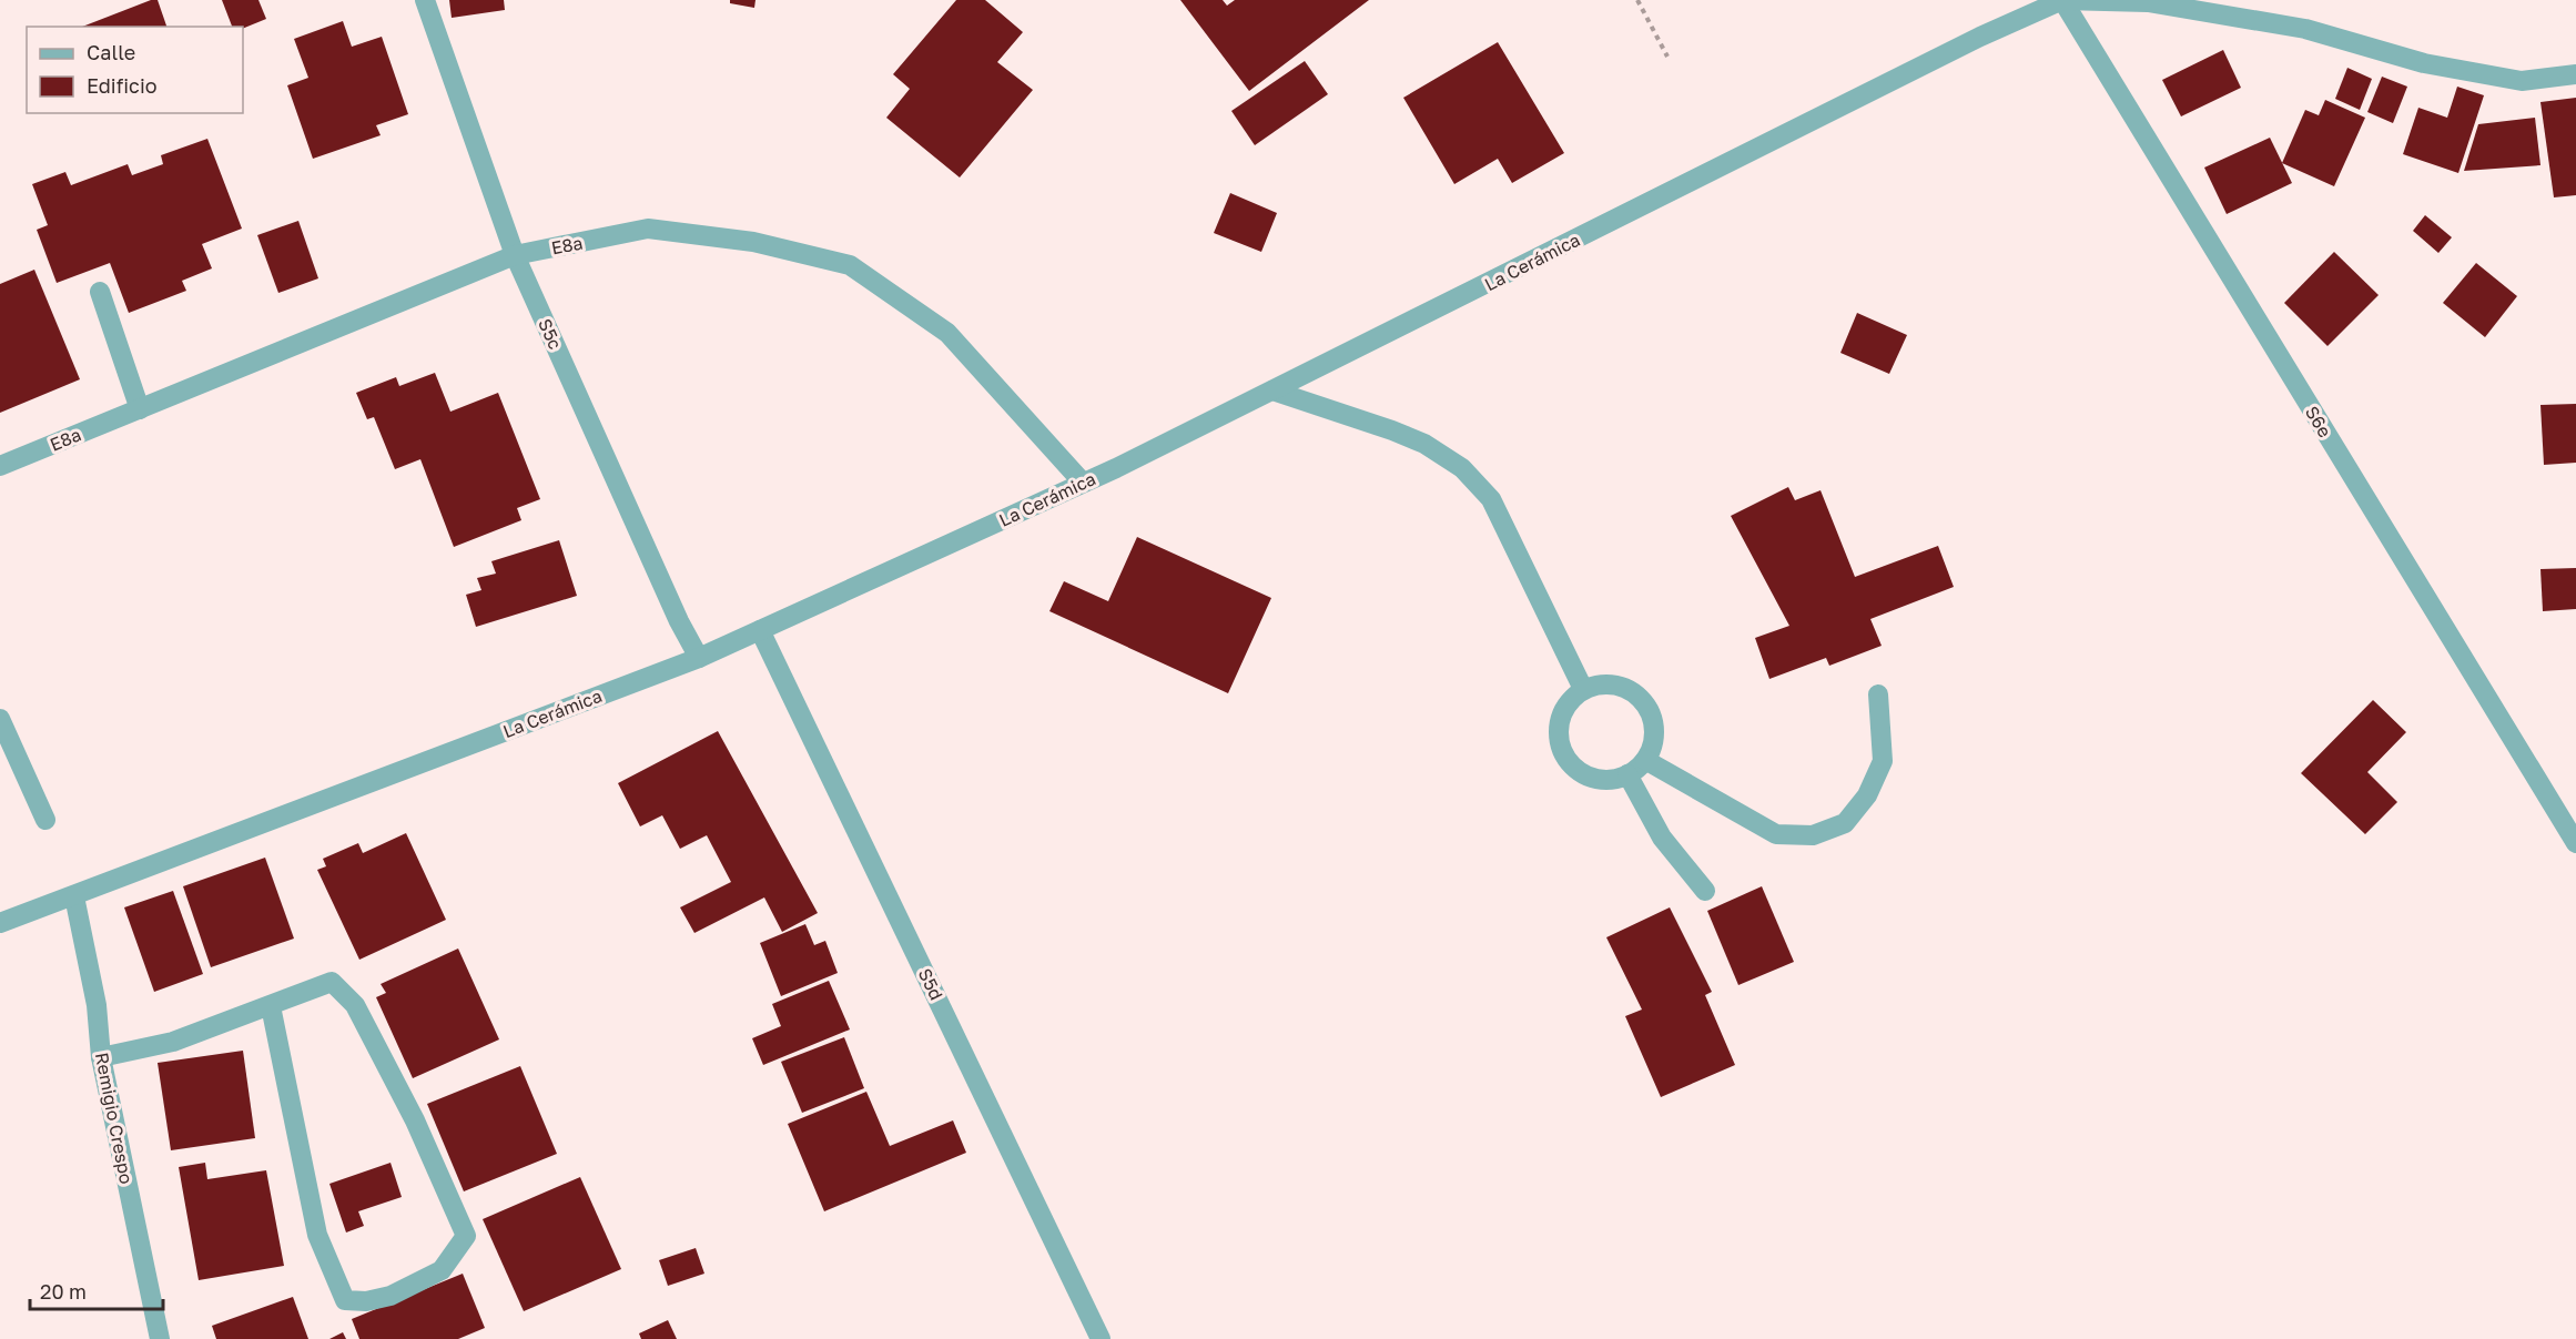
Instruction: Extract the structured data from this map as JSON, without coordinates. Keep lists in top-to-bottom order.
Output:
{
  "streets": {
    "street": [
      "E8a",
      "La Cerámica",
      "S5c",
      "S6e",
      "S5d",
      "Remigio Crespo"
    ]
  },
  "crossings": [
    ["E8a", "La Cerámica"],
    ["E8a", "S5c"],
    ["La Cerámica", "S5c"],
    ["La Cerámica", "S6e"],
    ["La Cerámica", "S5d"],
    ["La Cerámica", "Remigio Crespo"]
  ],
  "legend": ["Calle", "Edificio"],
  "scale_bar": "20 m"
}
